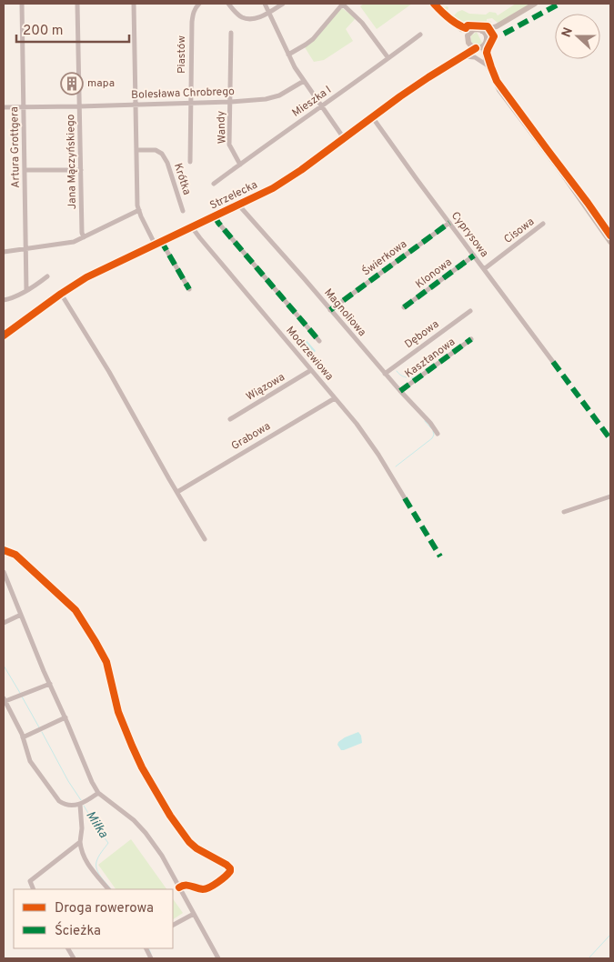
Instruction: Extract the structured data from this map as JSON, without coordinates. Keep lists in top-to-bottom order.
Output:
{
  "streets": {
    "street": [
      "Piastów",
      "Bolesława Chrobrego",
      "Mieszka I",
      "Wandy",
      "Artura Grottgera",
      "Jana Mączyńskiego",
      "Krótka",
      "Strzelecka",
      "Cisowa",
      "Cyprysowa",
      "Świerkowa",
      "Klonowa",
      "Magnoliowa",
      "Dębowa",
      "Modrzewiowa",
      "Kasztanowa",
      "Wiązowa",
      "Grabowa"
    ]
  },
  "crossings": [
    ["Piastów", "Bolesława Chrobrego"],
    ["Bolesława Chrobrego", "Wandy"],
    ["Bolesława Chrobrego", "Artura Grottgera"],
    ["Bolesława Chrobrego", "Jana Mączyńskiego"],
    ["Mieszka I", "Wandy"],
    ["Strzelecka", "Cyprysowa"],
    ["Strzelecka", "Magnoliowa"],
    ["Strzelecka", "Modrzewiowa"],
    ["Cisowa", "Cyprysowa"],
    ["Cyprysowa", "Świerkowa"],
    ["Cyprysowa", "Klonowa"],
    ["Świerkowa", "Magnoliowa"],
    ["Magnoliowa", "Dębowa"],
    ["Magnoliowa", "Kasztanowa"],
    ["Modrzewiowa", "Wiązowa"],
    ["Modrzewiowa", "Grabowa"]
  ],
  "water": ["Miłka"],
  "places": {
    "building": ["mapa"]
  },
  "legend": ["Droga rowerowa", "Ścieżka"],
  "scale_bar": "200 m",
  "north": "left"
}
